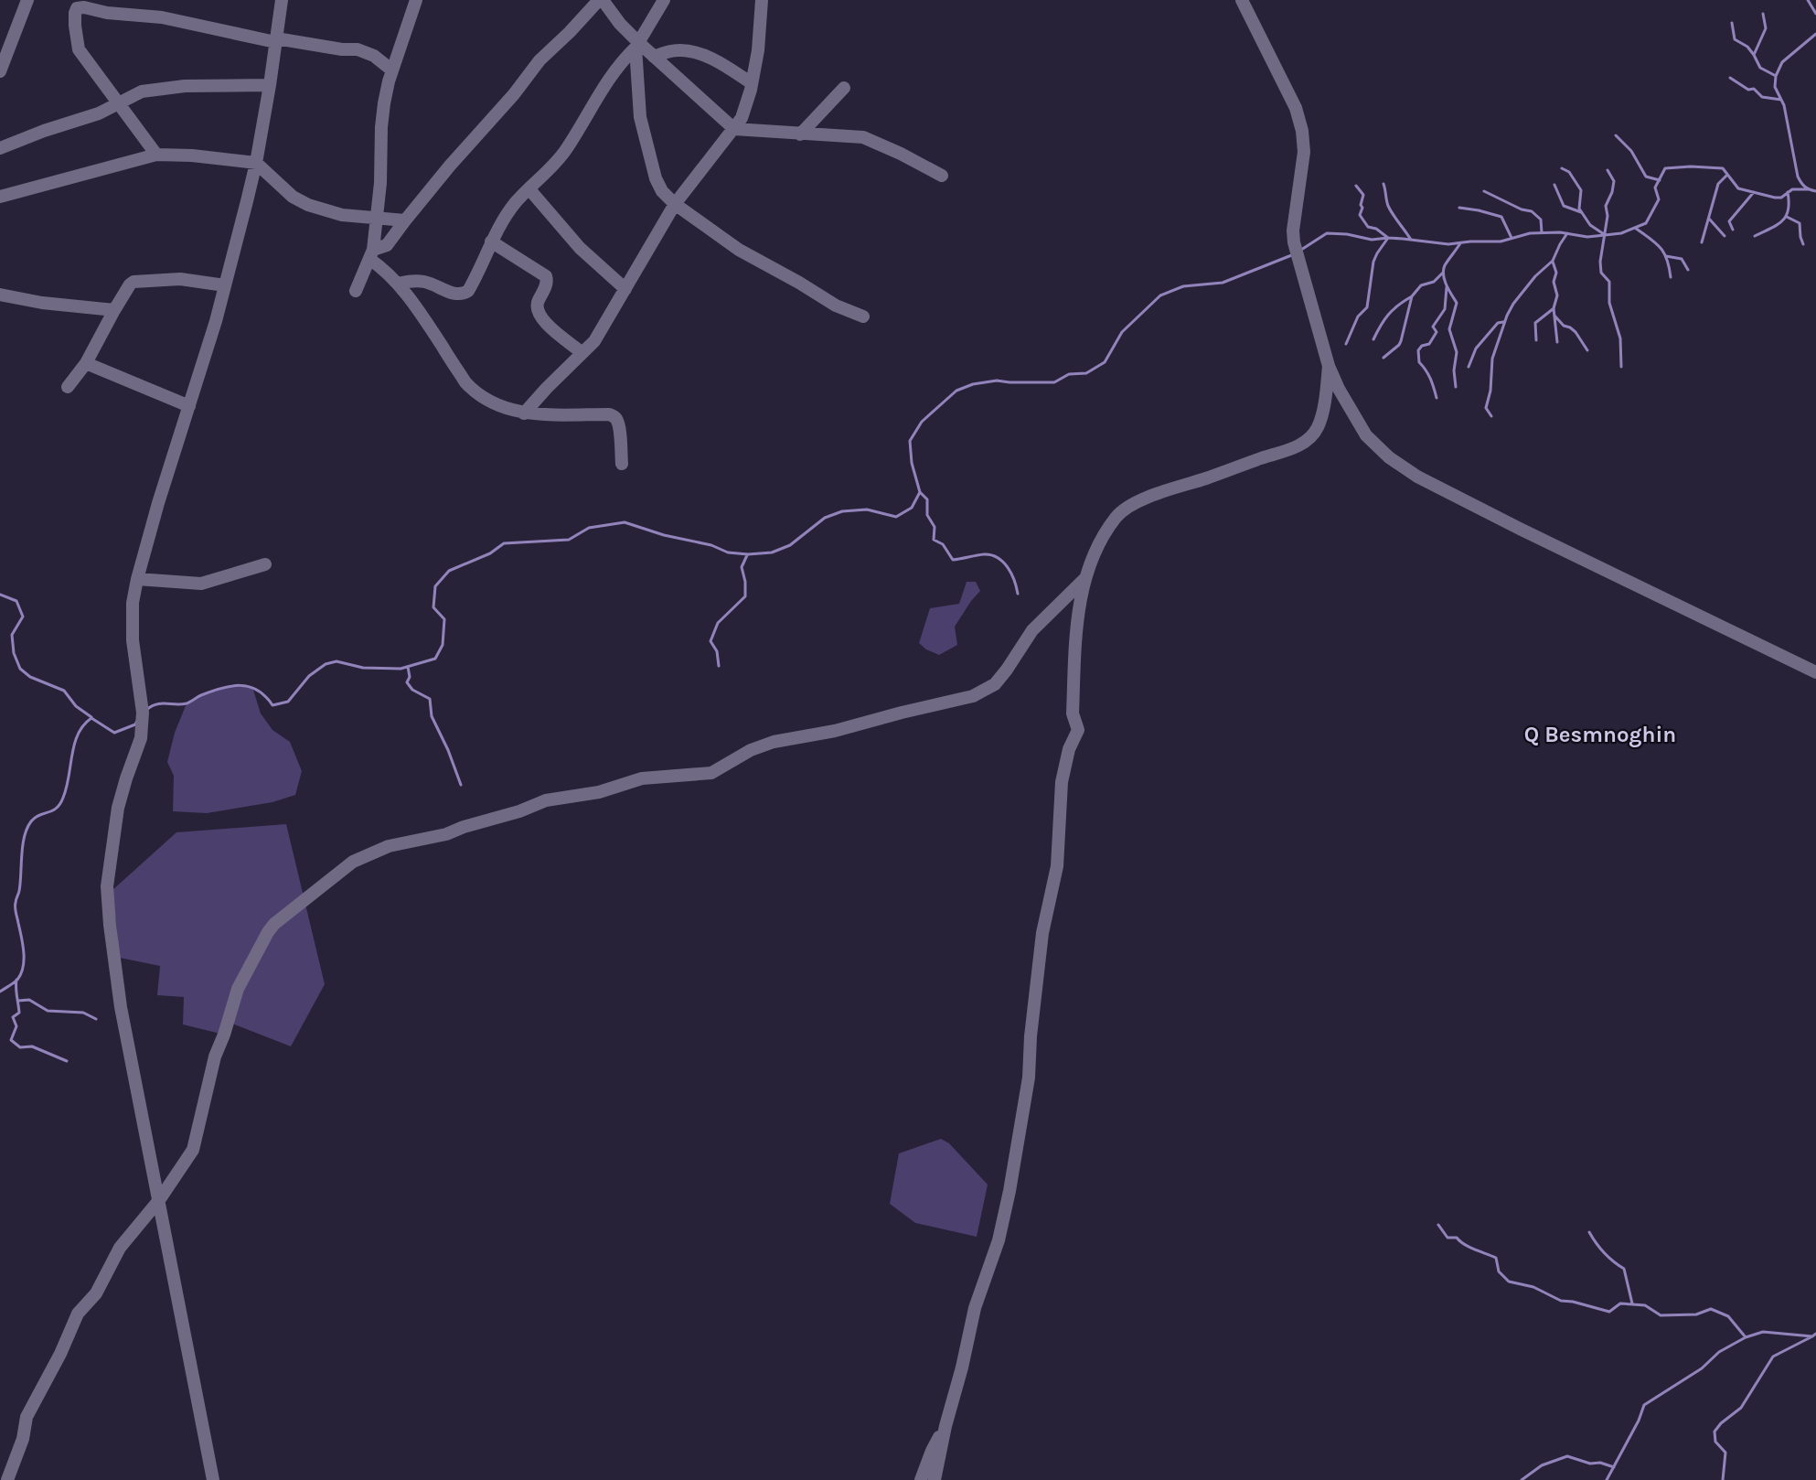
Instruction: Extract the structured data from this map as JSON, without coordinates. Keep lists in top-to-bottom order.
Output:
{
  "districts": ["Q Besmnoghin"]
}
